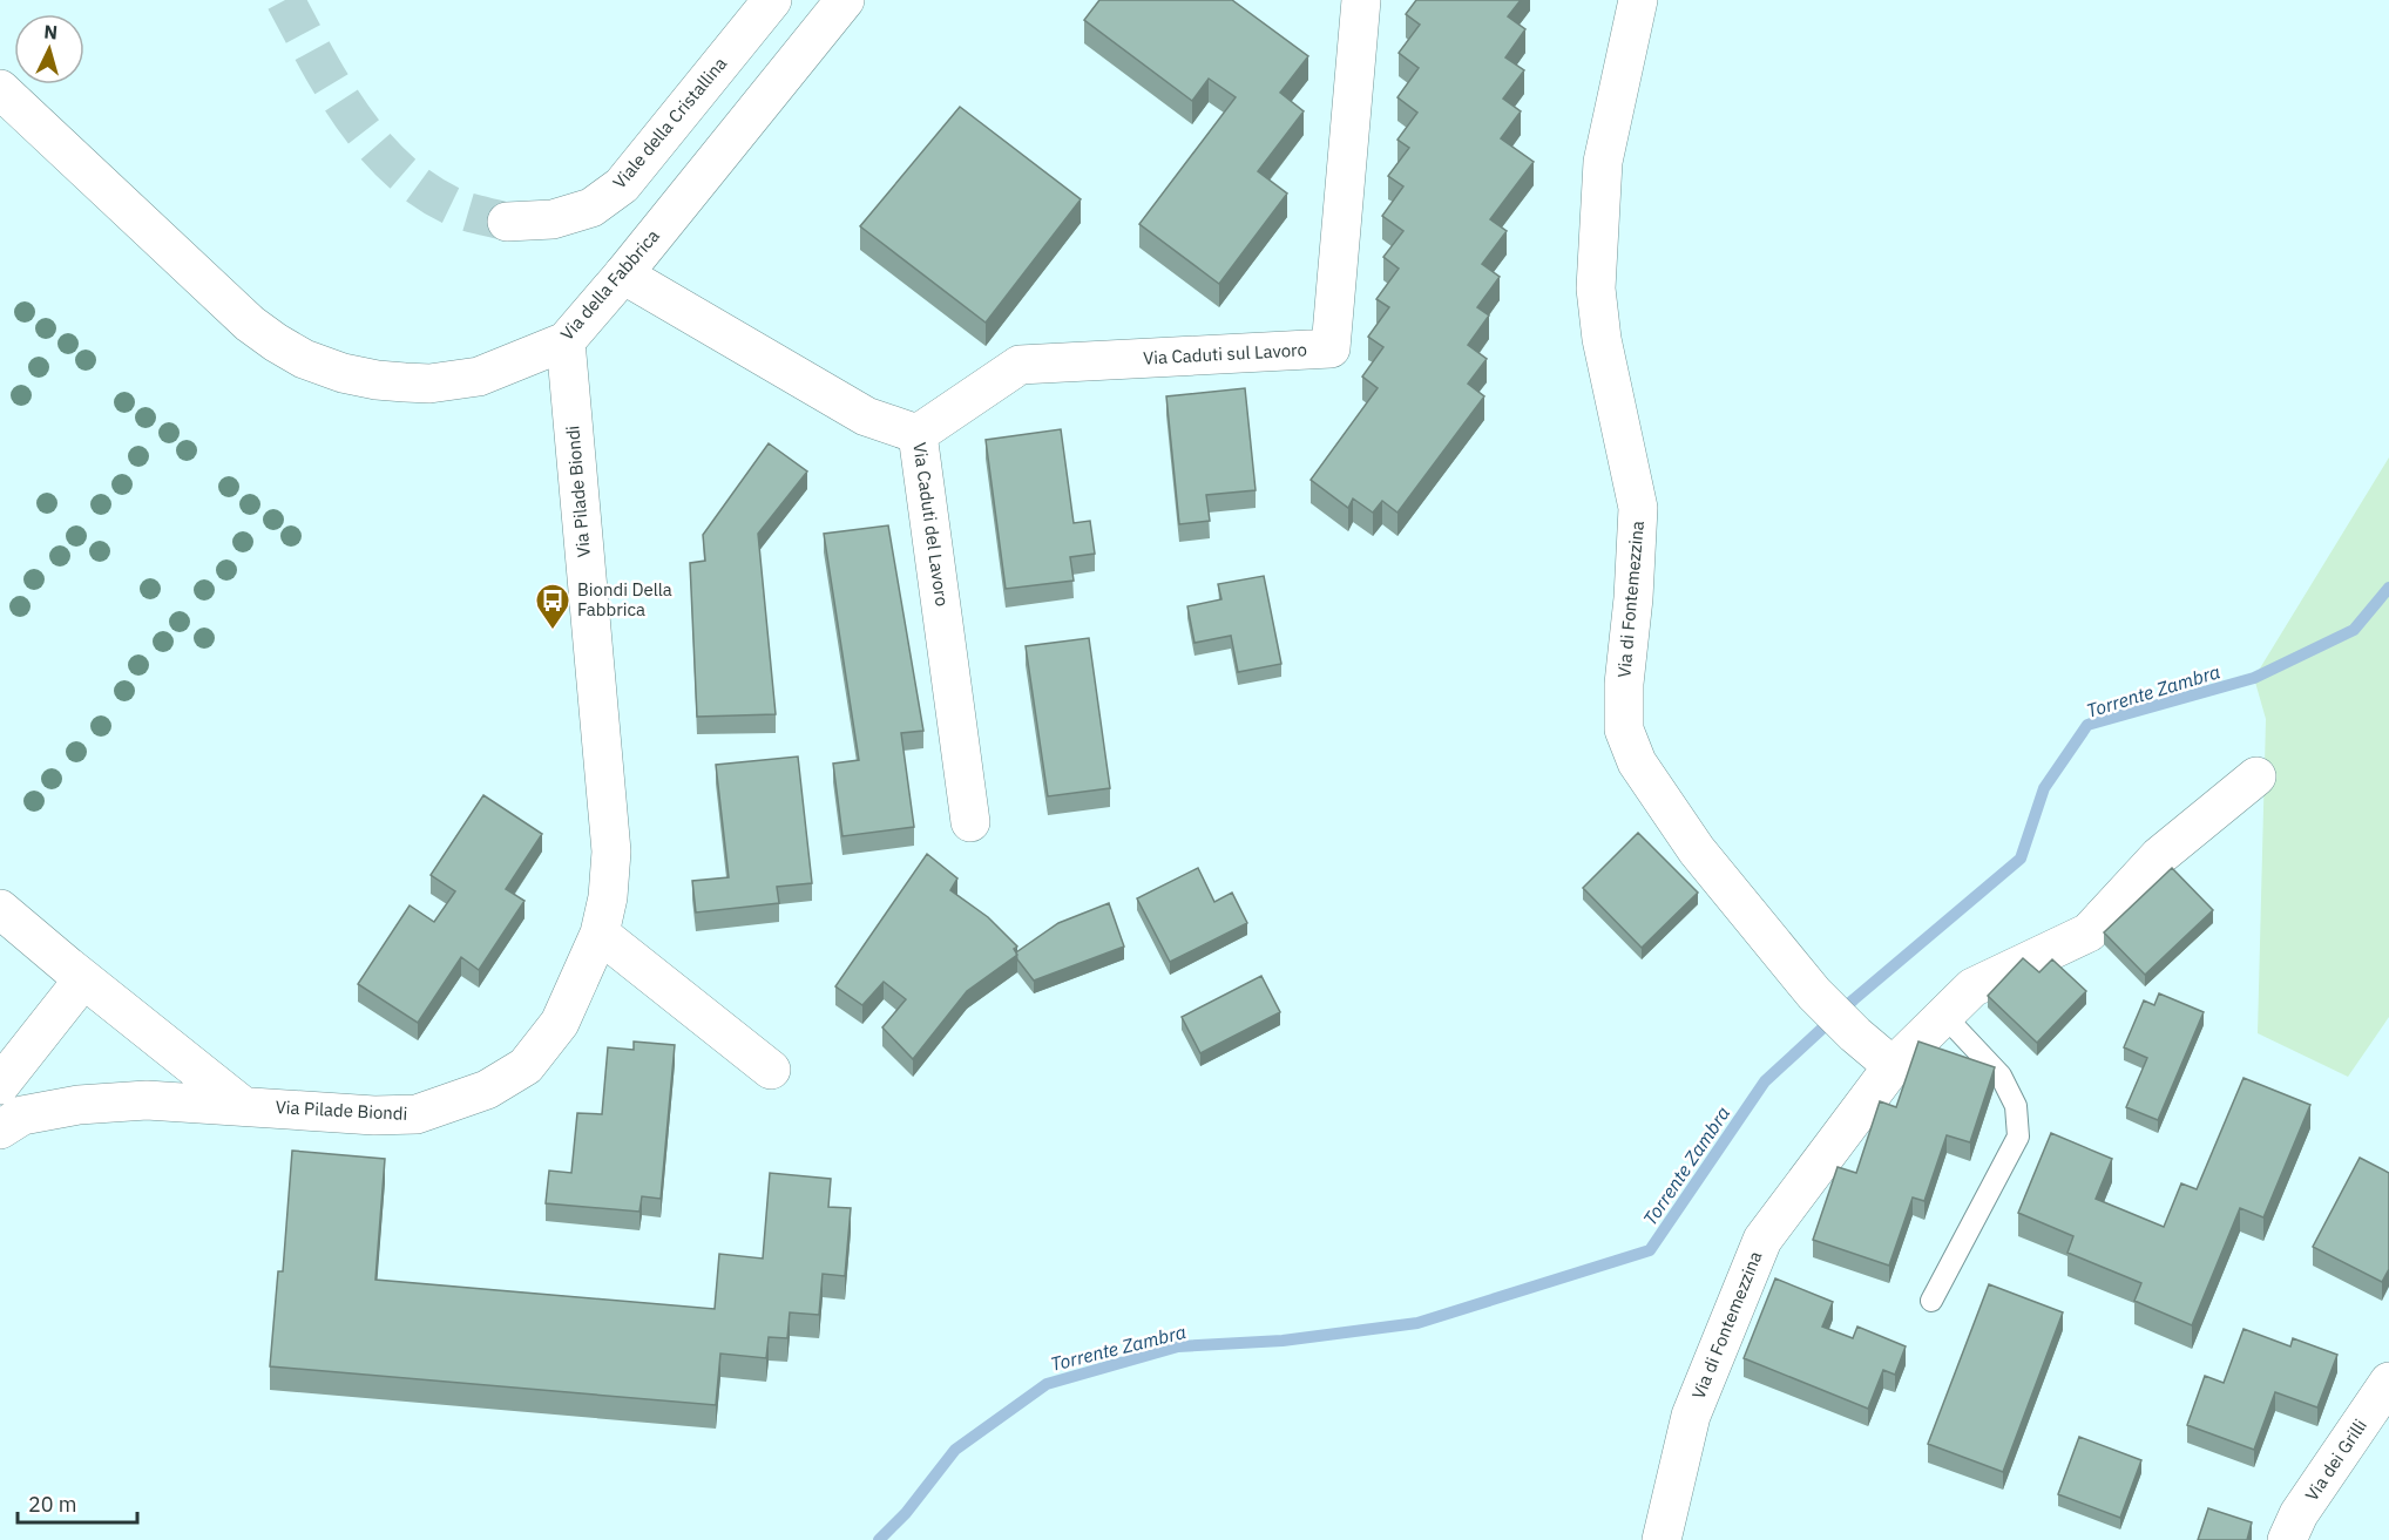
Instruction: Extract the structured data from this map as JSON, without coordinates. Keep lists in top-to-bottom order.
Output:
{
  "streets": {
    "street": [
      "Viale della Cristallina",
      "Via della Fabbrica",
      "Via Caduti sul Lavoro",
      "Via Pilade Biondi",
      "Via Caduti del Lavoro",
      "Via di Fontemezzina",
      "Via dei Grilli"
    ]
  },
  "crossings": [
    ["Via della Fabbrica", "Via Pilade Biondi"],
    ["Via della Fabbrica", "Via Caduti del Lavoro"],
    ["Via Caduti sul Lavoro", "Via Caduti del Lavoro"]
  ],
  "water": ["Torrente Zambra"],
  "places": {
    "bus stop": ["Biondi Della Fabbrica"]
  },
  "scale_bar": "20 m",
  "north": "top"
}
